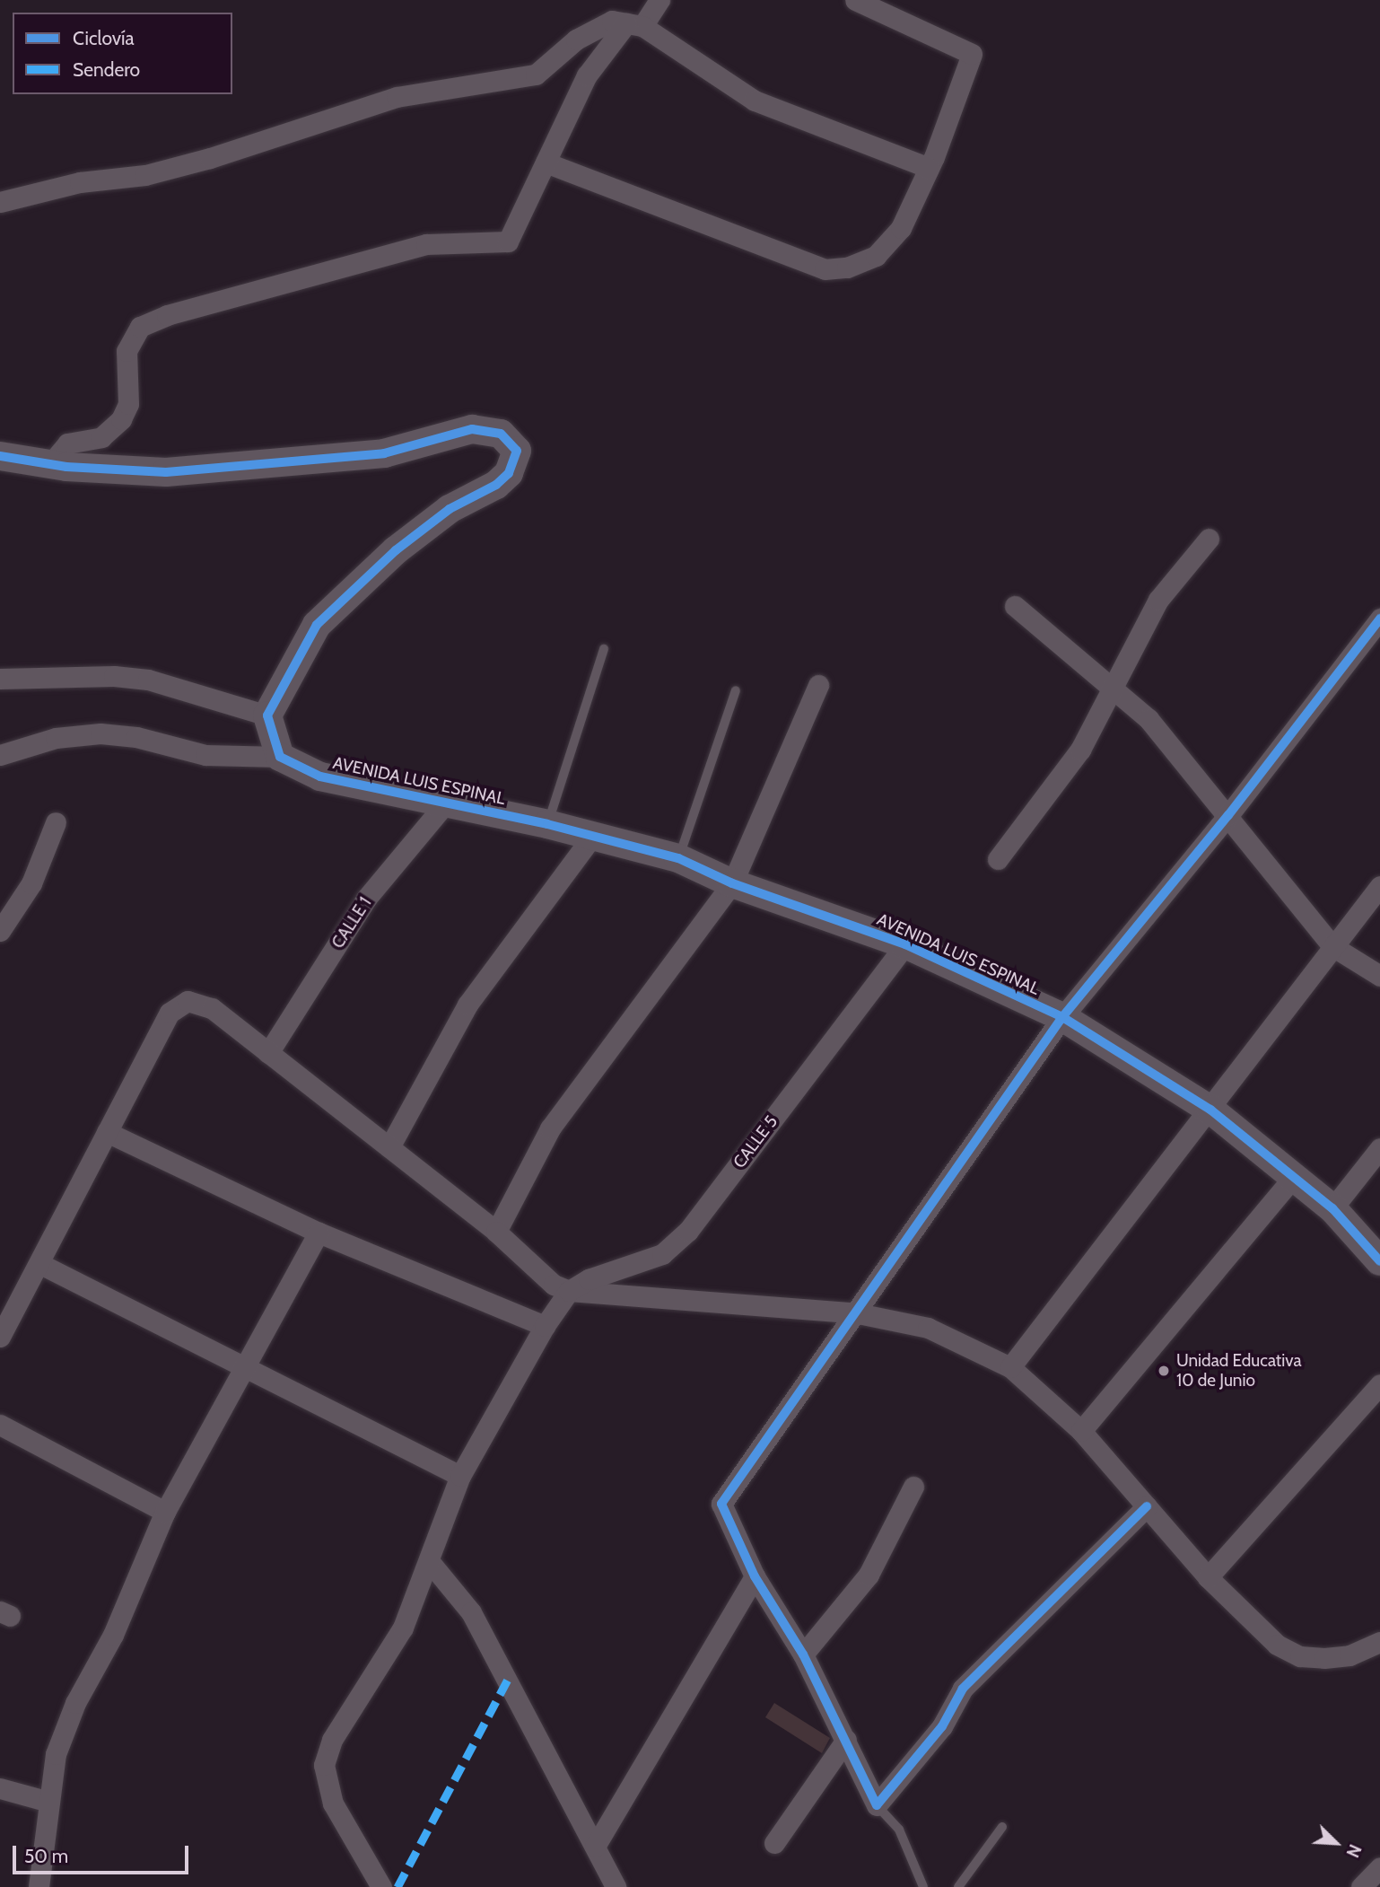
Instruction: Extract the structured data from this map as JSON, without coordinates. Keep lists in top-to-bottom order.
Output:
{
  "streets": {
    "street": ["AVENIDA LUIS ESPINAL", "CALLE 1", "CALLE 5"]
  },
  "crossings": [
    ["AVENIDA LUIS ESPINAL", "CALLE 1"],
    ["AVENIDA LUIS ESPINAL", "CALLE 5"]
  ],
  "places": ["Unidad Educativa 10 de Junio"],
  "legend": ["Ciclovía", "Sendero"],
  "scale_bar": "50 m",
  "north": "bottom right"
}
